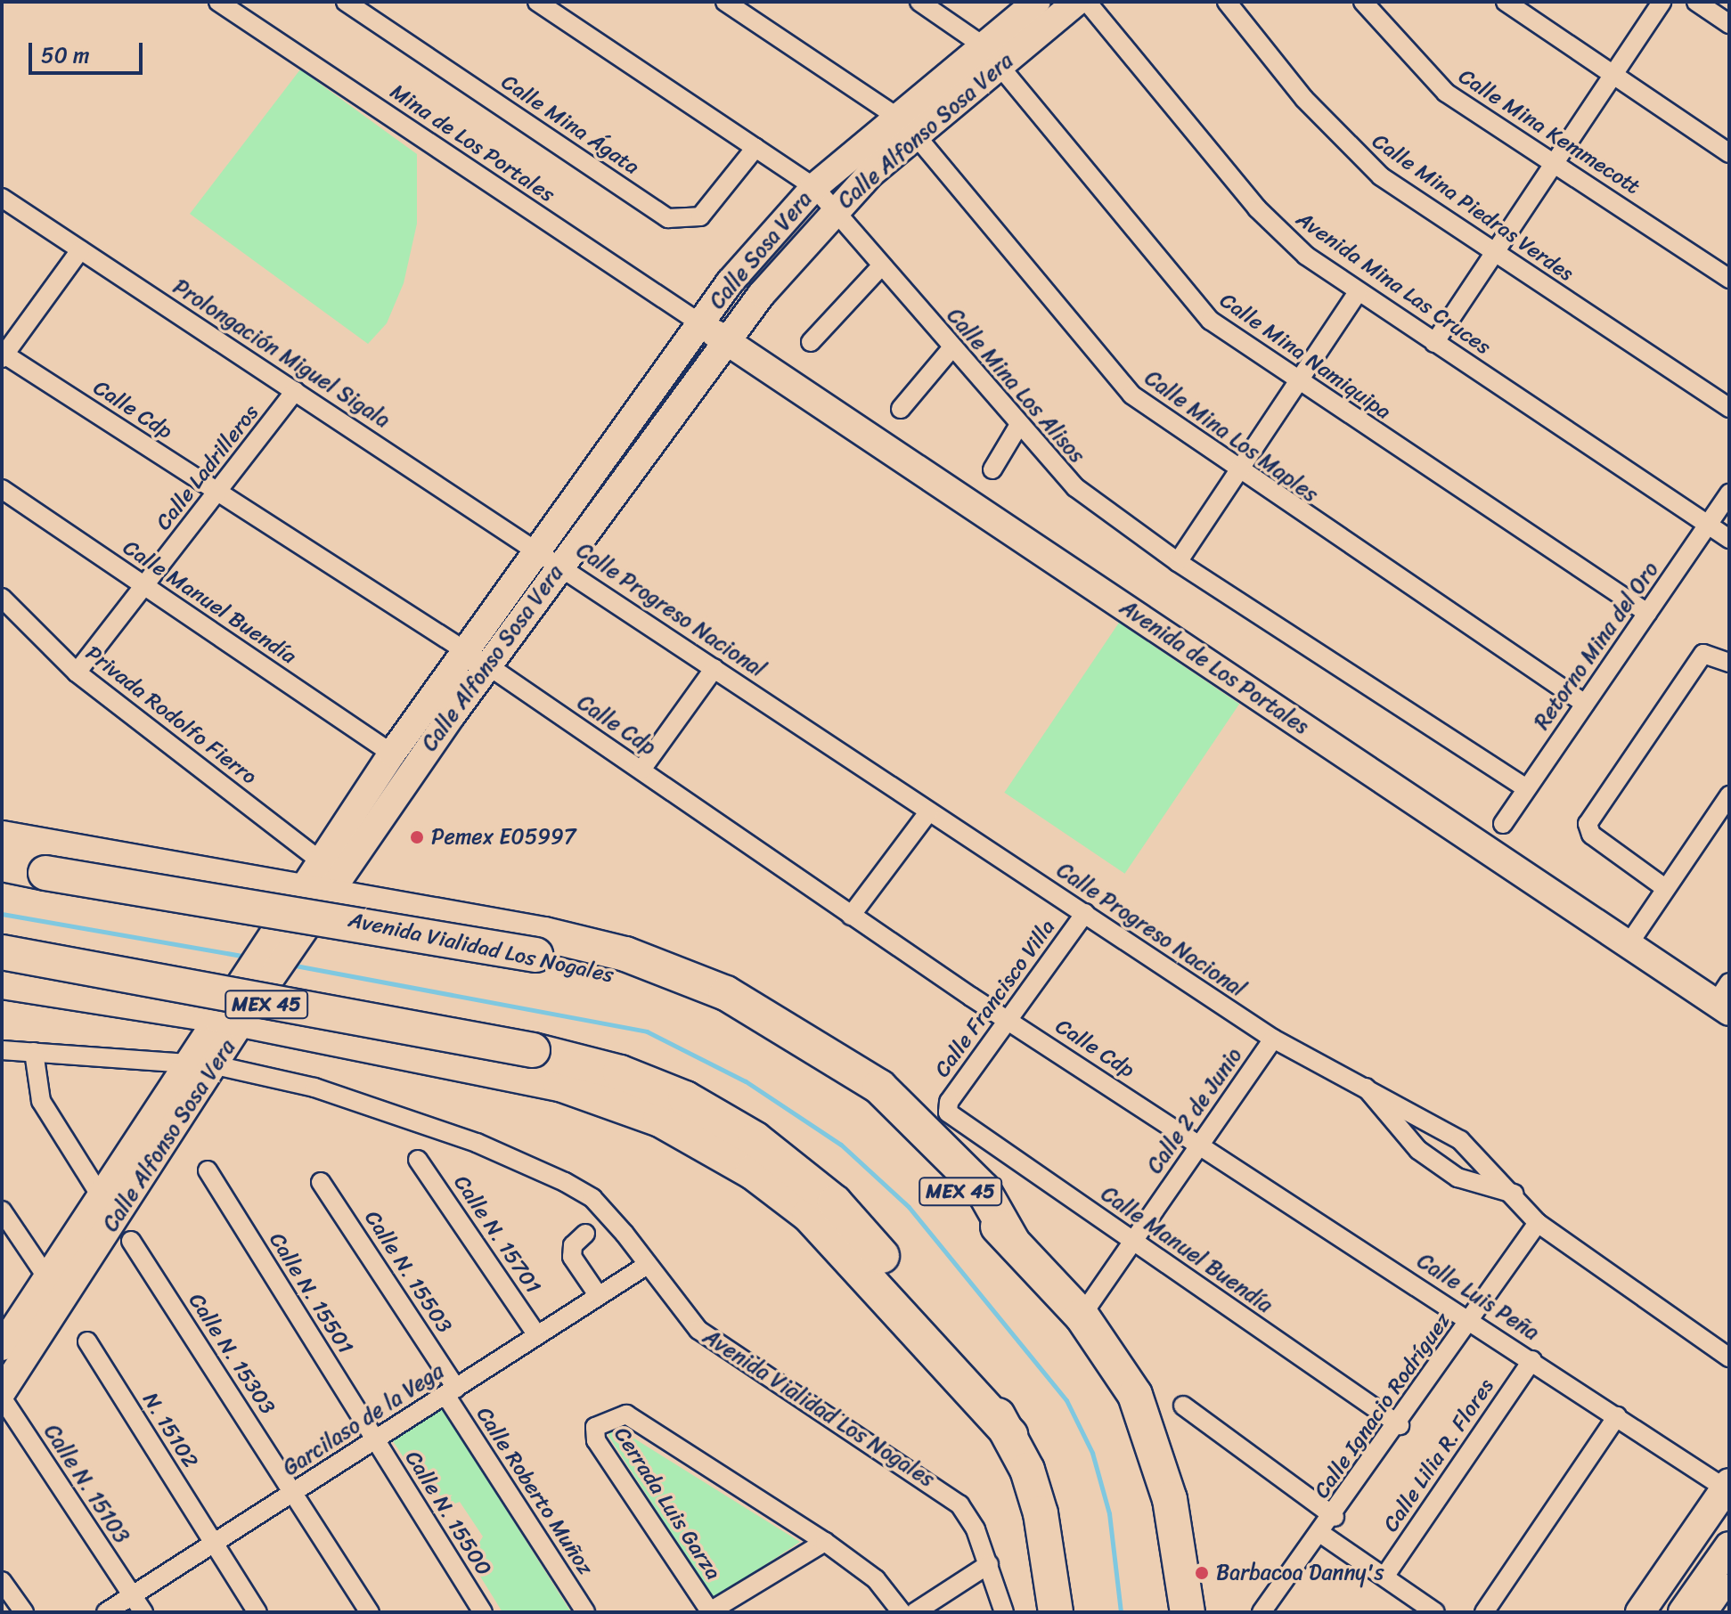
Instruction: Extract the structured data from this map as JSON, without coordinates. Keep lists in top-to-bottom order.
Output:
{
  "streets": {
    "highway": ["Avenida Vialidad Los Nogales", "MEX 45"],
    "main road": ["Calle Alfonso Sosa Vera", "Calle Sosa Vera", "Avenida de Los Portales"],
    "street": [
      "Calle Mina Ágata",
      "Calle Mina Kemmecott",
      "Mina de Los Portales",
      "Calle Mina Piedras Verdes",
      "Avenida Mina Las Cruces",
      "Prolongación Miguel Sigala",
      "Calle Mina Namiquipa",
      "Calle Mina Los Alisos",
      "Calle Cdp",
      "Calle Mina Los Maples",
      "Calle Ladrilleros",
      "Calle Manuel Buendía",
      "Calle Progreso Nacional",
      "Retorno Mina del Oro",
      "Privada Rodolfo Fierro",
      "Calle Francisco Villa",
      "Calle 2 de Junio",
      "Calle N. 15701",
      "Calle N. 15503",
      "Calle N. 15501",
      "Calle Luis Peña",
      "Calle N. 15303",
      "Calle Ignacio Rodríguez",
      "Garcilaso de la Vega",
      "N. 15102",
      "Calle Lilia R. Flores",
      "Calle N. 15103",
      "Calle Roberto Muñoz",
      "Cerrada Luis Garza",
      "Calle N. 15500"
    ]
  },
  "crossings": [
    ["Calle Mina Ágata", "Calle Mina Los Alisos"],
    ["Calle Alfonso Sosa Vera", "Calle Sosa Vera"],
    ["Calle Alfonso Sosa Vera", "Prolongación Miguel Sigala"],
    ["Calle Alfonso Sosa Vera", "Calle Mina Namiquipa"],
    ["Calle Alfonso Sosa Vera", "Calle Mina Los Alisos"],
    ["Calle Alfonso Sosa Vera", "Calle Cdp"],
    ["Calle Alfonso Sosa Vera", "Calle Mina Los Maples"],
    ["Calle Alfonso Sosa Vera", "Calle Manuel Buendía"],
    ["Calle Alfonso Sosa Vera", "Calle Progreso Nacional"],
    ["Calle Alfonso Sosa Vera", "Avenida de Los Portales"],
    ["Calle Alfonso Sosa Vera", "Privada Rodolfo Fierro"],
    ["Calle Alfonso Sosa Vera", "Avenida Vialidad Los Nogales"],
    ["Calle Alfonso Sosa Vera", "Calle N. 15103"],
    ["Mina de Los Portales", "Calle Sosa Vera"],
    ["Mina de Los Portales", "Avenida de Los Portales"],
    ["Calle Sosa Vera", "Prolongación Miguel Sigala"],
    ["Calle Sosa Vera", "Calle Mina Los Alisos"],
    ["Calle Sosa Vera", "Calle Progreso Nacional"],
    ["Calle Sosa Vera", "Avenida de Los Portales"],
    ["Avenida Mina Las Cruces", "Retorno Mina del Oro"],
    ["Prolongación Miguel Sigala", "Calle Ladrilleros"],
    ["Prolongación Miguel Sigala", "Calle Progreso Nacional"],
    ["Calle Mina Namiquipa", "Retorno Mina del Oro"],
    ["Calle Mina Los Alisos", "Retorno Mina del Oro"],
    ["Calle Cdp", "Calle Ladrilleros"],
    ["Calle Cdp", "Calle Francisco Villa"],
    ["Calle Cdp", "Calle 2 de Junio"],
    ["Calle Cdp", "Calle Luis Peña"],
    ["Calle Mina Los Maples", "Retorno Mina del Oro"],
    ["Calle Ladrilleros", "Calle Manuel Buendía"],
    ["Calle Ladrilleros", "Privada Rodolfo Fierro"],
    ["Calle Manuel Buendía", "Calle Francisco Villa"],
    ["Calle Manuel Buendía", "Calle 2 de Junio"],
    ["Calle Manuel Buendía", "Calle Ignacio Rodríguez"],
    ["Calle Progreso Nacional", "Calle Francisco Villa"],
    ["Calle Progreso Nacional", "Calle 2 de Junio"],
    ["Calle Progreso Nacional", "Calle Ignacio Rodríguez"],
    ["Avenida Vialidad Los Nogales", "Calle 2 de Junio"],
    ["Avenida Vialidad Los Nogales", "Garcilaso de la Vega"],
    ["Calle 2 de Junio", "Calle Luis Peña"],
    ["Calle N. 15701", "Garcilaso de la Vega"],
    ["Calle N. 15503", "Garcilaso de la Vega"],
    ["Calle N. 15503", "Calle Roberto Muñoz"],
    ["Calle N. 15501", "Garcilaso de la Vega"],
    ["Calle N. 15501", "Calle N. 15500"],
    ["Calle Luis Peña", "Calle Ignacio Rodríguez"],
    ["Calle Luis Peña", "Calle Lilia R. Flores"],
    ["Calle N. 15303", "Garcilaso de la Vega"],
    ["Garcilaso de la Vega", "N. 15102"],
    ["Garcilaso de la Vega", "Calle N. 15103"],
    ["Garcilaso de la Vega", "Calle Roberto Muñoz"],
    ["Garcilaso de la Vega", "Calle N. 15500"]
  ],
  "places": ["Pemex E05997", "Barbacoa Danny's"],
  "scale_bar": "50 m"
}
